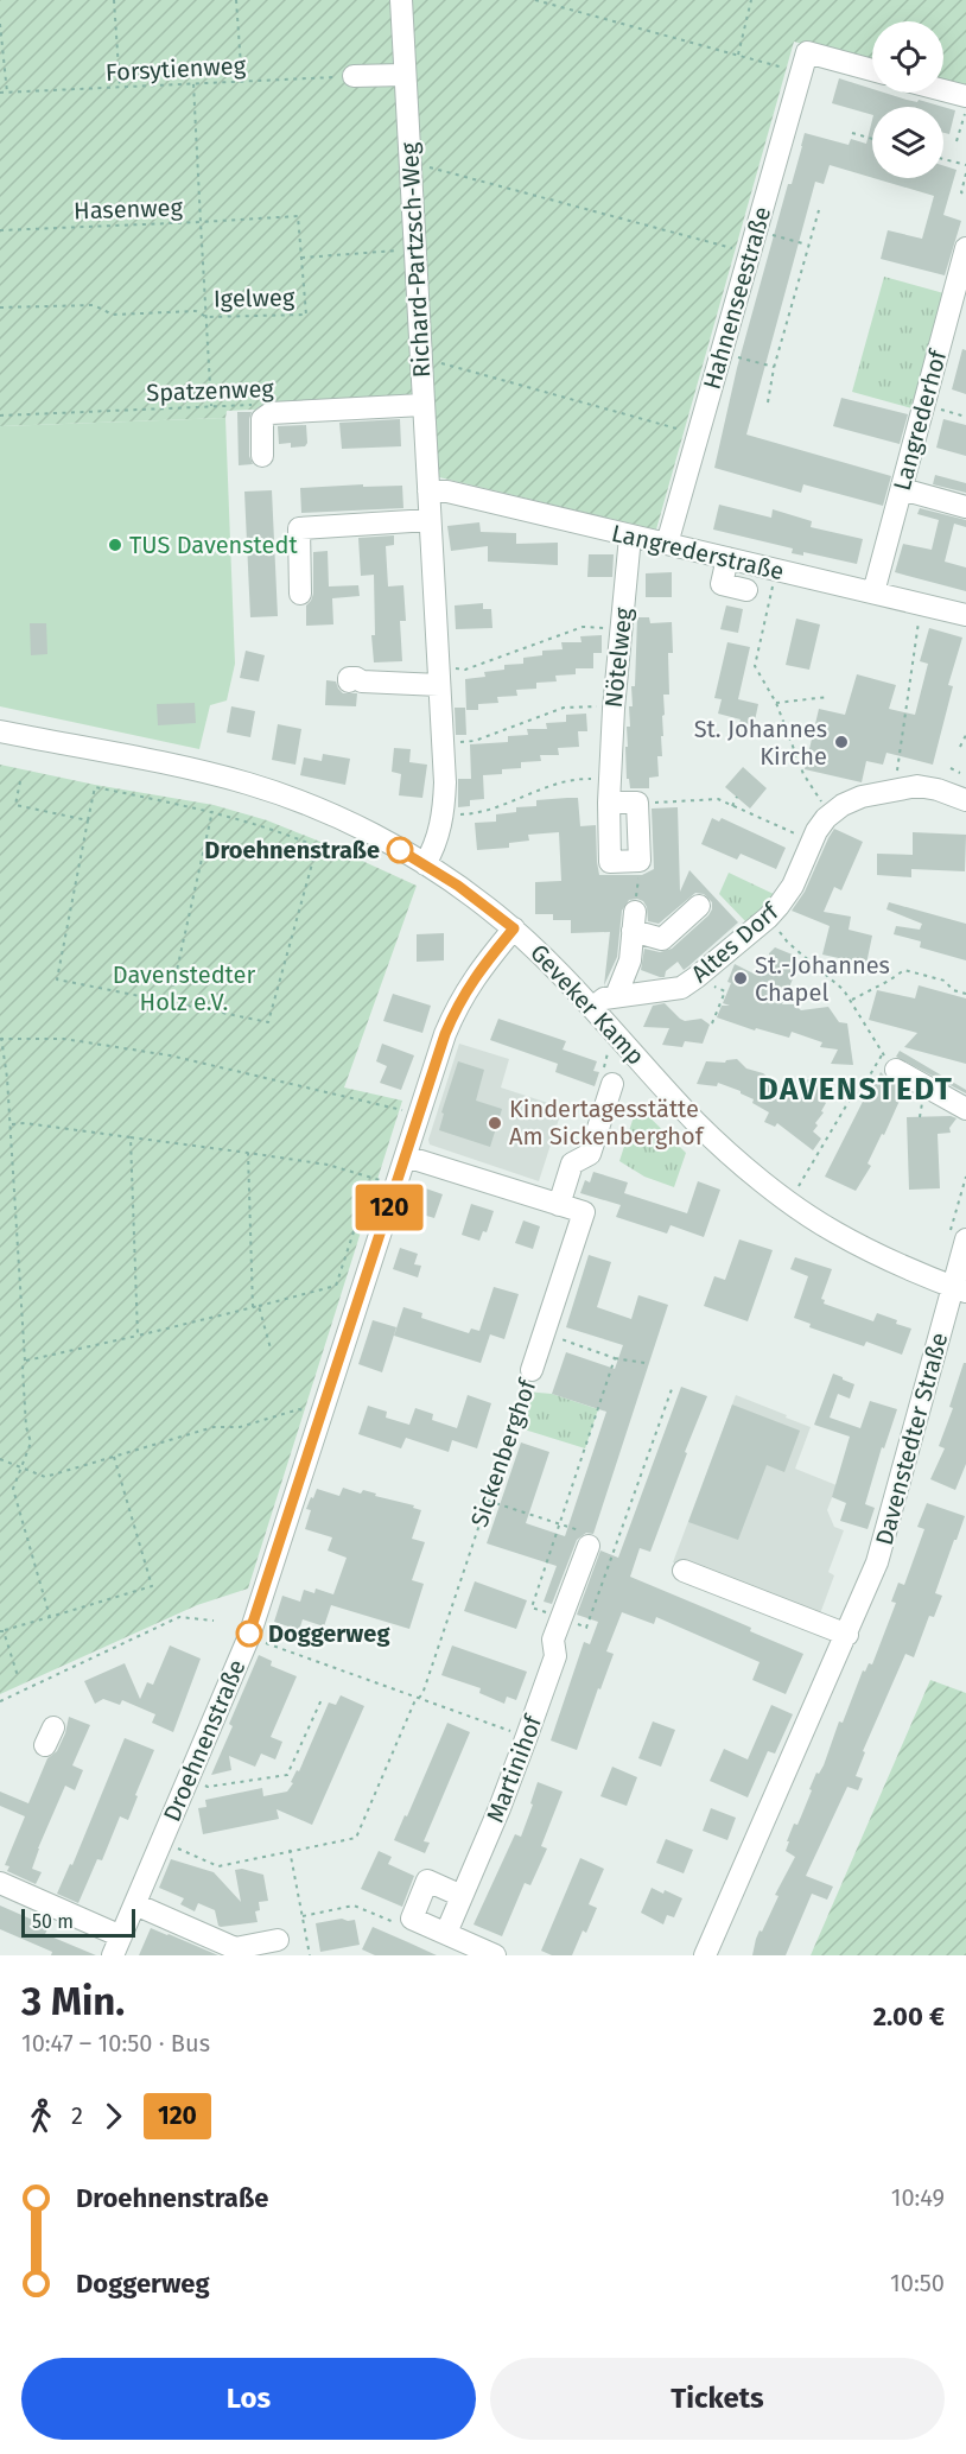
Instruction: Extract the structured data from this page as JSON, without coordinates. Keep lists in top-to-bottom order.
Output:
{
  "streets": {
    "street": [
      "Richard-Partzsch-Weg",
      "Hahnenseestraße",
      "Langrederhof",
      "Langrederstraße",
      "Nötelweg",
      "Altes Dorf",
      "Geveker Kamp",
      "Davenstedter Straße",
      "Sickenberghof",
      "Droehnenstraße",
      "Martinihof"
    ],
    "path": [
      "Forsytienweg",
      "Hasenweg",
      "Igelweg",
      "Spatzenweg"
    ]
  },
  "crossings": [
    ["Hasenweg", "Igelweg"],
    ["Hasenweg", "Spatzenweg"],
    ["Richard-Partzsch-Weg", "Langrederstraße"],
    ["Richard-Partzsch-Weg", "Geveker Kamp"],
    ["Hahnenseestraße", "Langrederstraße"],
    ["Langrederhof", "Langrederstraße"],
    ["Langrederstraße", "Nötelweg"],
    ["Altes Dorf", "Geveker Kamp"],
    ["Geveker Kamp", "Davenstedter Straße"],
    ["Geveker Kamp", "Droehnenstraße"],
    ["Sickenberghof", "Droehnenstraße"]
  ],
  "districts": ["DAVENSTEDT"],
  "parks": ["Davenstedter Holz e.V."],
  "places": [
    "TUS Davenstedt",
    "St. Johannes Kirche",
    "Droehnenstraße",
    "St.-Johannes Chapel",
    "Kindertagesstätte Am Sickenberghof",
    "Doggerweg"
  ],
  "lines": ["bus line 120"],
  "scale_bar": "50 m",
  "page": {
    "on_map": "120",
    "scale": "50 m",
    "heading": ["3 Min.", "10:47 – 10:50 · Bus", "2.00 €"],
    "legs": ["2", "120"],
    "list": [
      {
        "name": "Droehnenstraße",
        "value": "10:49"
      },
      {
        "name": "Doggerweg",
        "value": "10:50"
      }
    ],
    "buttons": ["Los", "Tickets"]
  }
}
